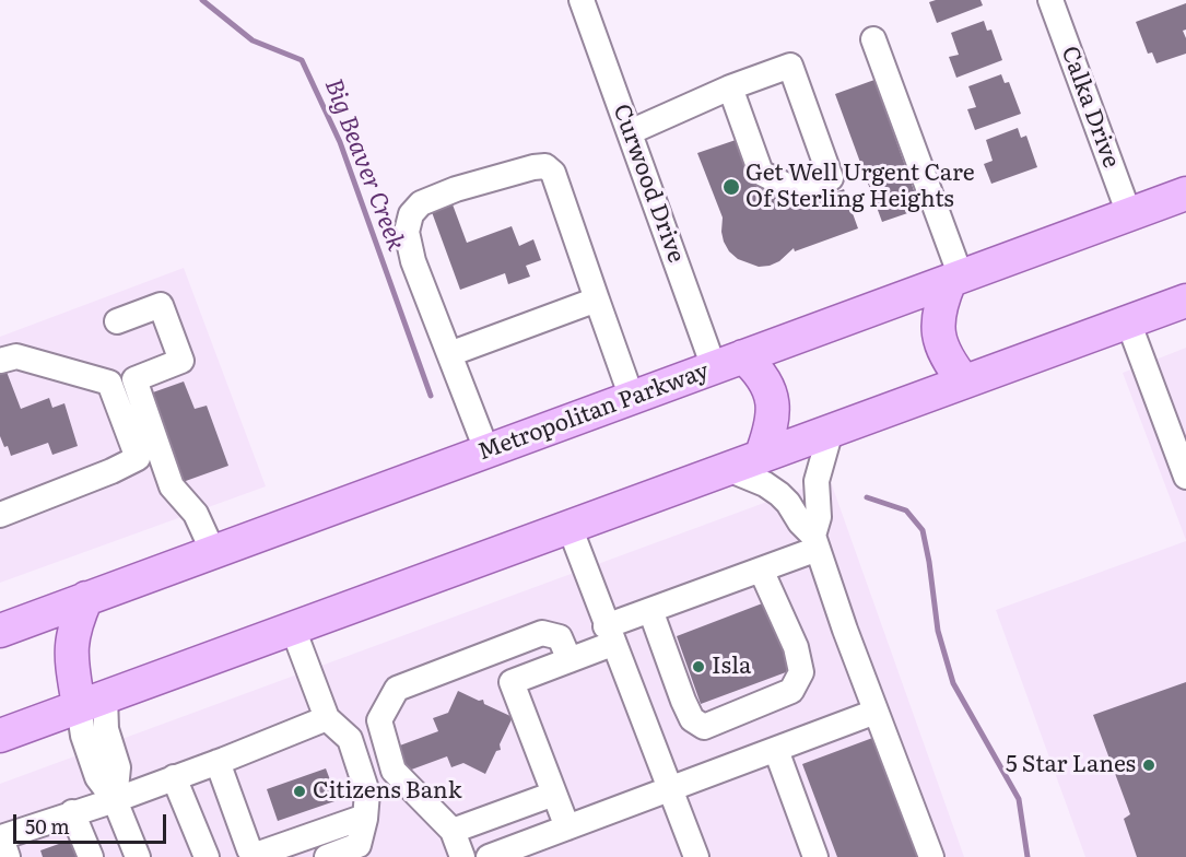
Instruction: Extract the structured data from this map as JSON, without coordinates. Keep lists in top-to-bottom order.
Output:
{
  "streets": {
    "main road": ["Metropolitan Parkway"],
    "street": ["Calka Drive", "Curwood Drive"]
  },
  "crossings": [
    ["Calka Drive", "Metropolitan Parkway"],
    ["Curwood Drive", "Metropolitan Parkway"]
  ],
  "water": ["Big Beaver Creek"],
  "places": [
    "Get Well Urgent Care Of Sterling Heights",
    "Isla",
    "5 Star Lanes",
    "Citizens Bank"
  ],
  "scale_bar": "50 m"
}
